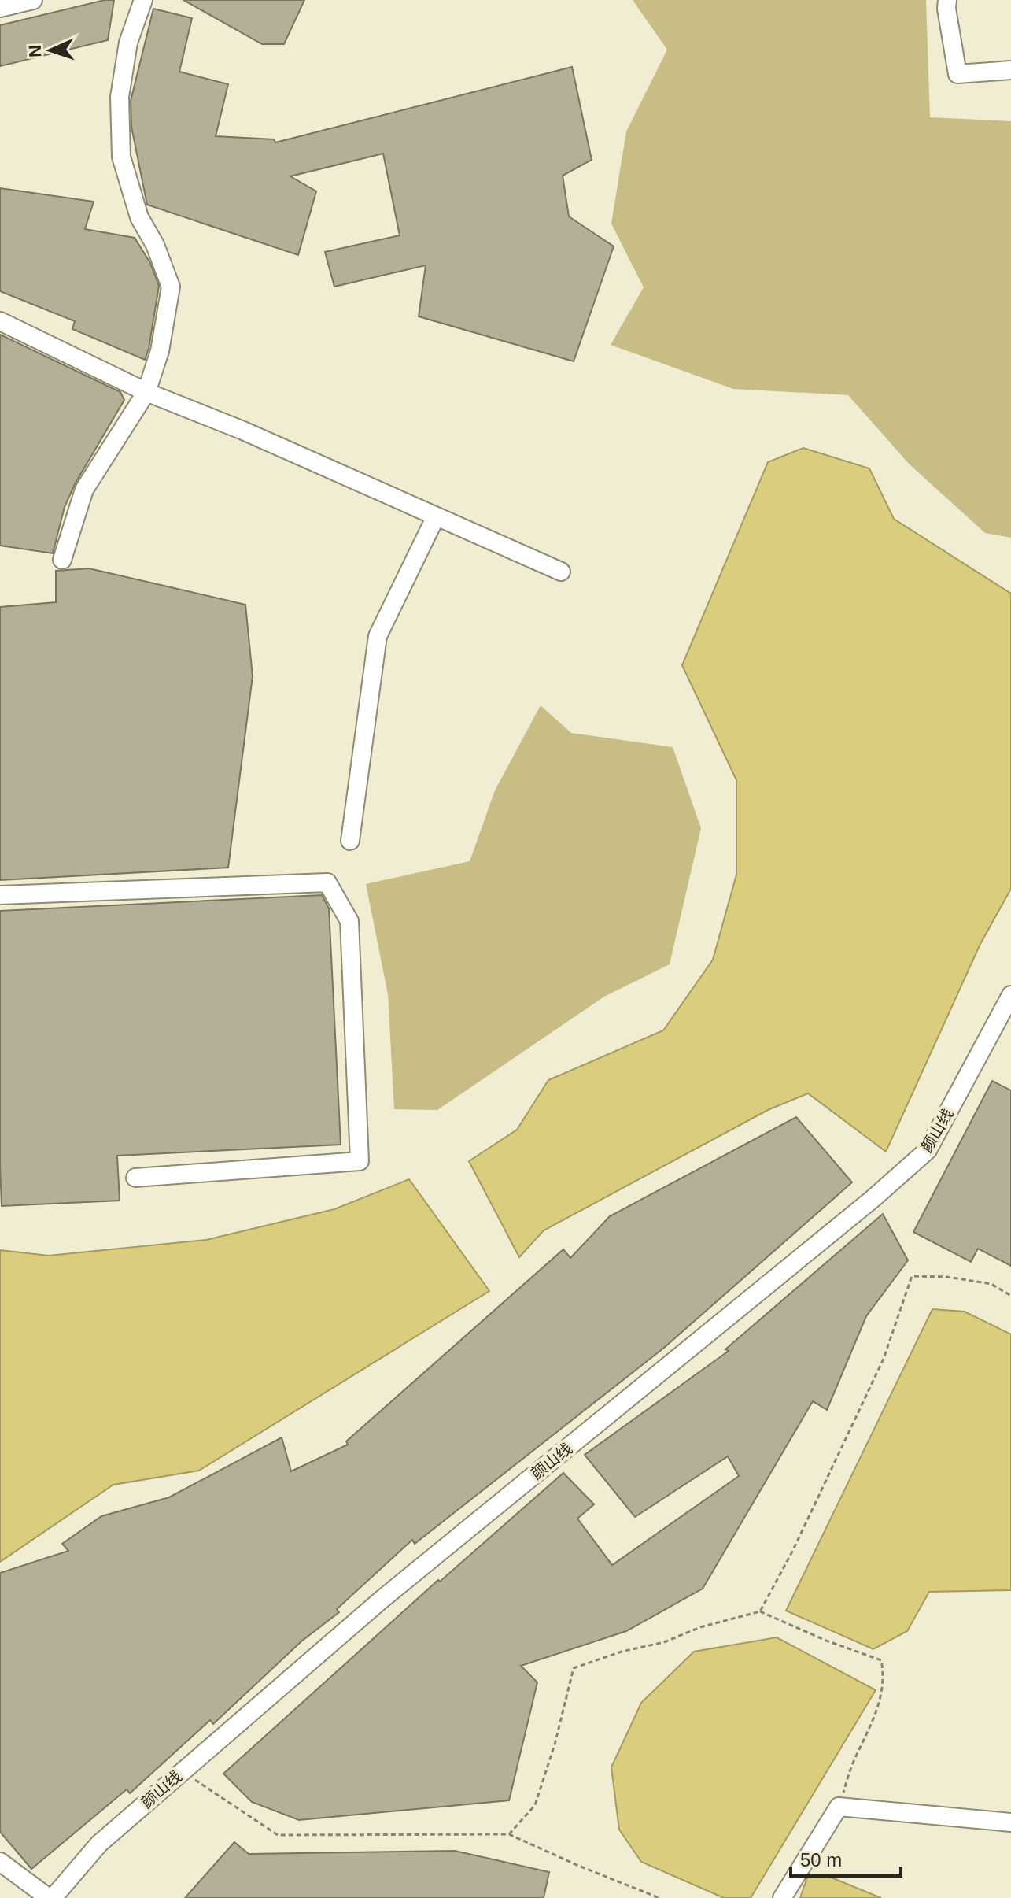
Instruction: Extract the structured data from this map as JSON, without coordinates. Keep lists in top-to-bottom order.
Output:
{
  "streets": {
    "street": ["颜山线"]
  },
  "scale_bar": "50 m",
  "north": "left"
}
